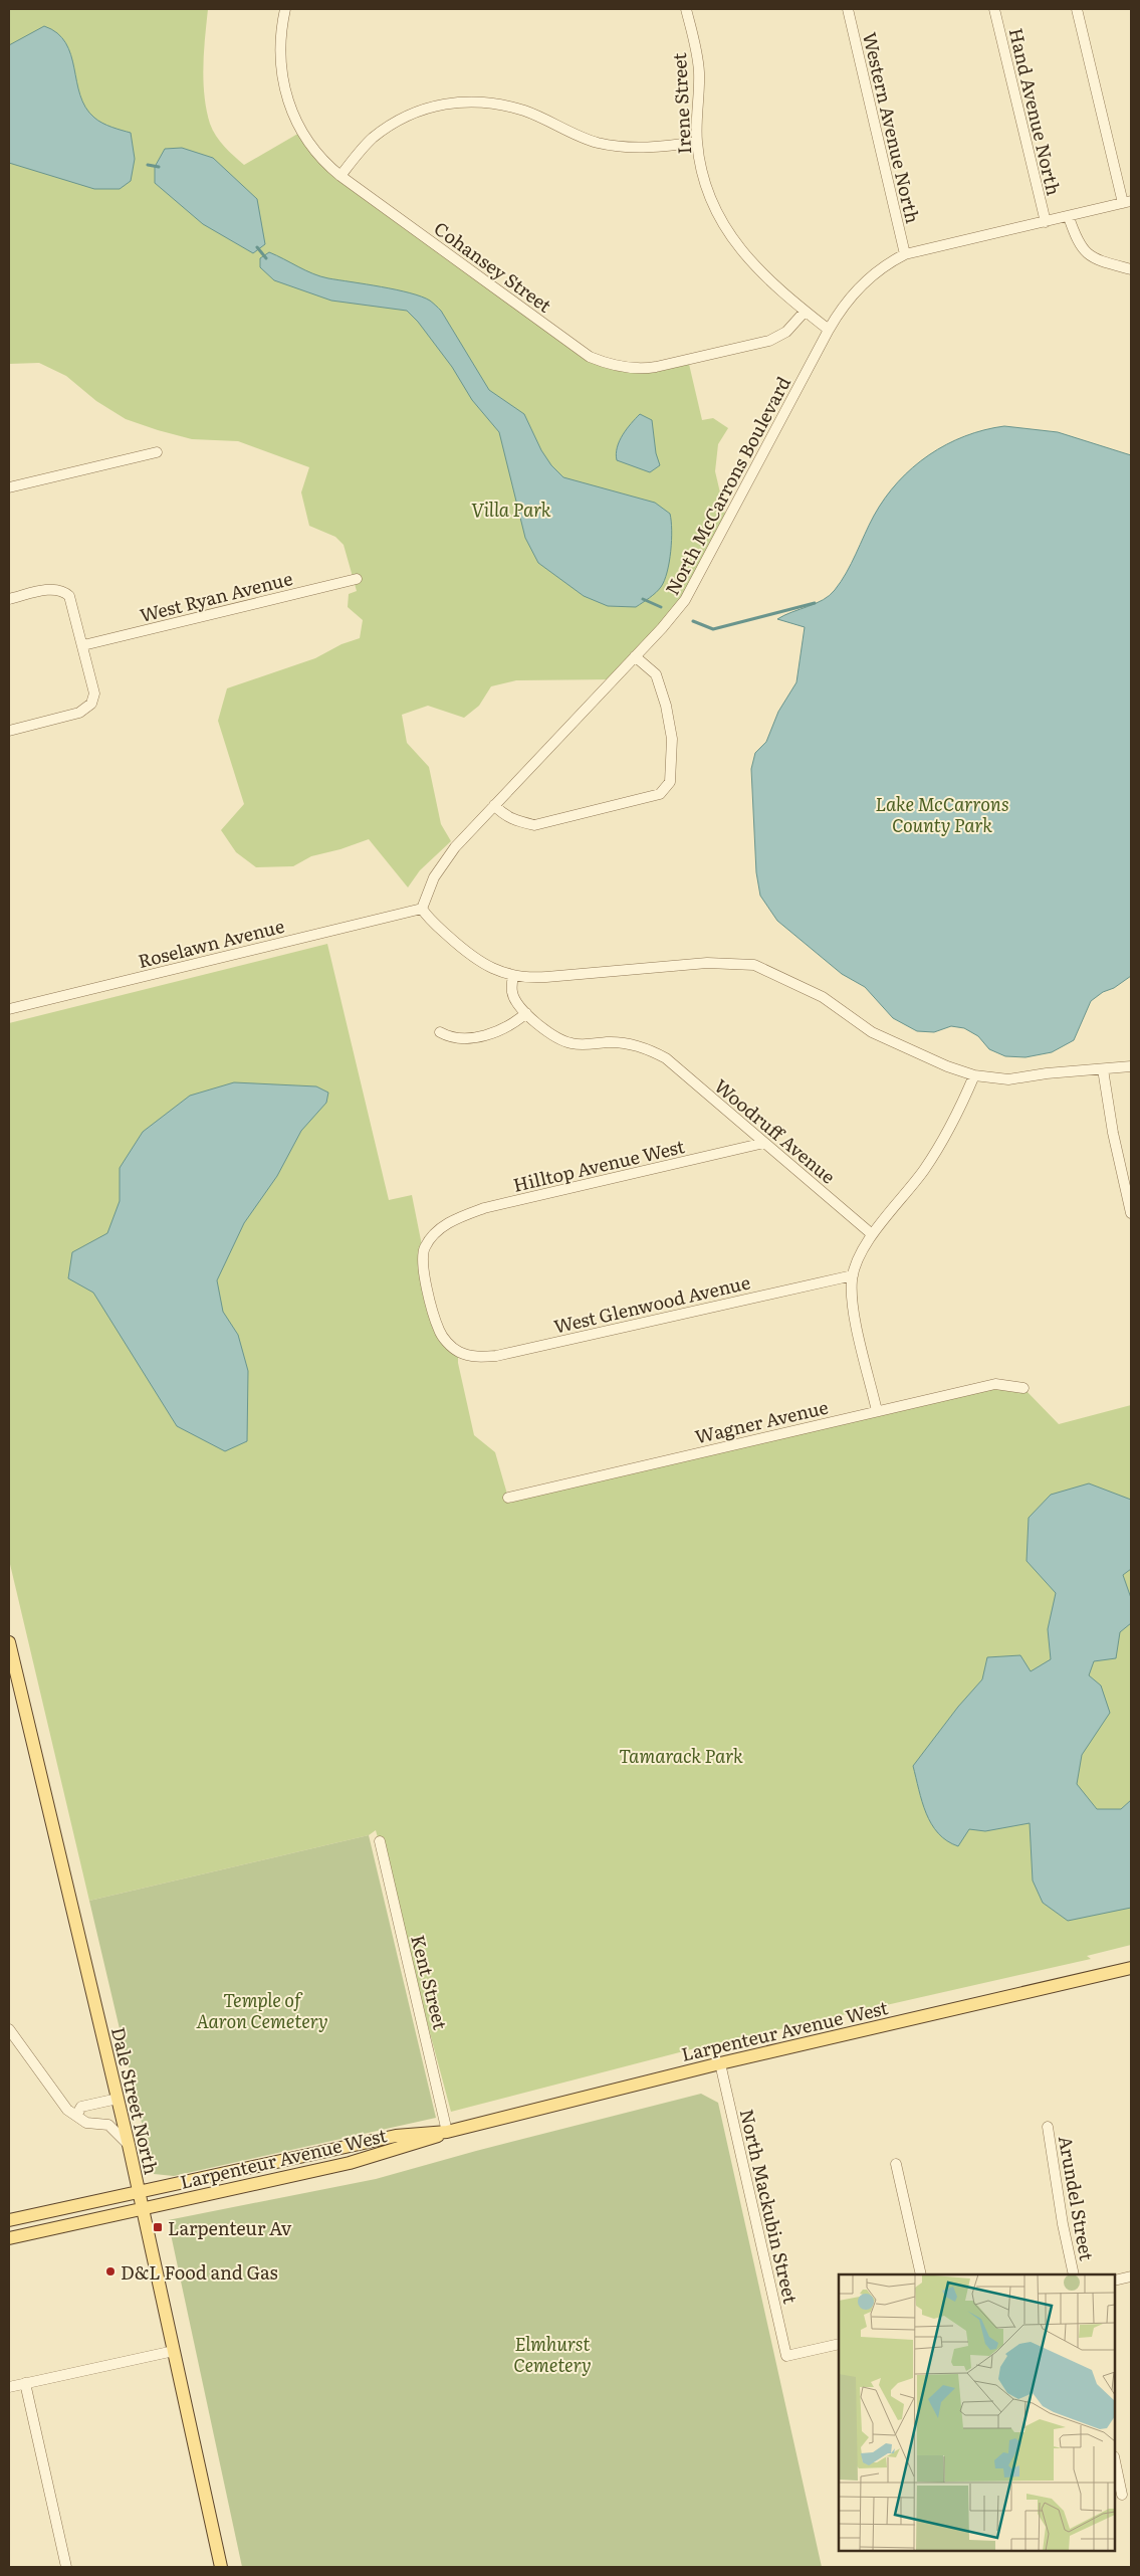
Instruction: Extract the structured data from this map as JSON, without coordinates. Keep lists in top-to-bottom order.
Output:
{
  "streets": {
    "main road": ["Larpenteur Avenue West", "Dale Street North"],
    "street": [
      "Irene Street",
      "Hand Avenue North",
      "Western Avenue North",
      "Cohansey Street",
      "North McCarrons Boulevard",
      "West Ryan Avenue",
      "Roselawn Avenue",
      "Woodruff Avenue",
      "Hilltop Avenue West",
      "West Glenwood Avenue",
      "Wagner Avenue",
      "Kent Street",
      "Arundel Street",
      "North Mackubin Street"
    ]
  },
  "crossings": [
    ["Irene Street", "Cohansey Street"],
    ["Irene Street", "North McCarrons Boulevard"],
    ["Hand Avenue North", "North McCarrons Boulevard"],
    ["Western Avenue North", "North McCarrons Boulevard"],
    ["North McCarrons Boulevard", "Roselawn Avenue"],
    ["Woodruff Avenue", "Hilltop Avenue West"],
    ["Hilltop Avenue West", "West Glenwood Avenue"],
    ["Kent Street", "Larpenteur Avenue West"],
    ["Larpenteur Avenue West", "Dale Street North"],
    ["Larpenteur Avenue West", "North Mackubin Street"]
  ],
  "parks": [
    "Villa Park",
    "Lake McCarrons County Park",
    "Tamarack Park",
    "Temple of Aaron Cemetery",
    "Elmhurst Cemetery"
  ],
  "places": {
    "transit": ["Larpenteur Av"],
    "other": ["D&L Food and Gas"]
  }
}
